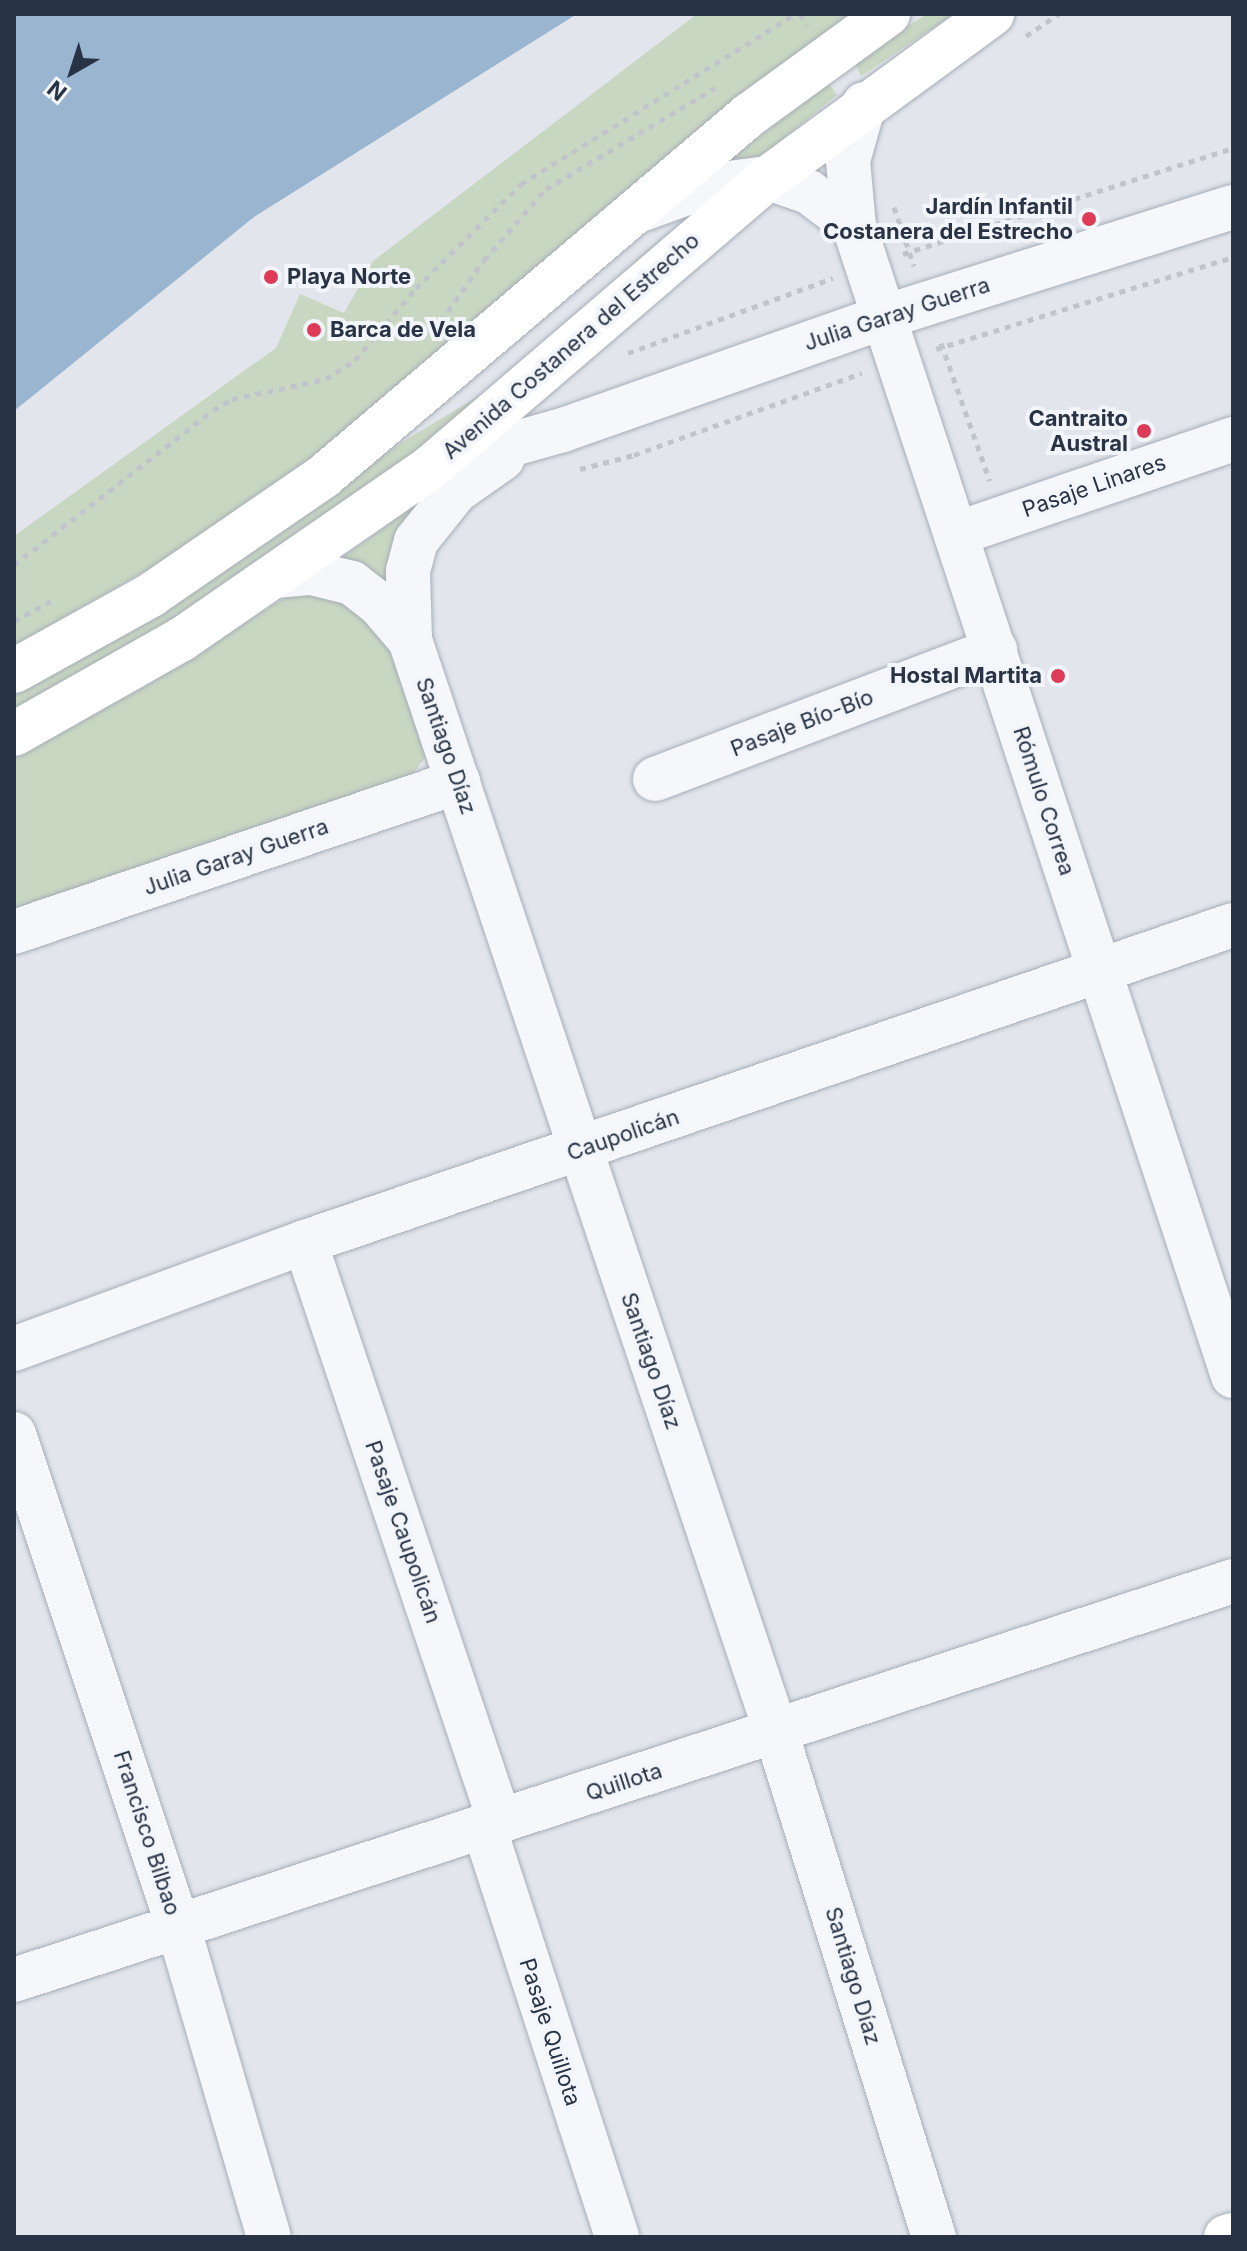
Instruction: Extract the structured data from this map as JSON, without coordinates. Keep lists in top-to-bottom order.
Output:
{
  "streets": {
    "main road": ["Avenida Costanera del Estrecho"],
    "street": [
      "Julia Garay Guerra",
      "Pasaje Linares",
      "Pasaje Bío-Bío",
      "Santiago Díaz",
      "Rómulo Correa",
      "Caupolicán",
      "Pasaje Caupolicán",
      "Quillota",
      "Francisco Bilbao",
      "Pasaje Quillota"
    ]
  },
  "crossings": [
    ["Julia Garay Guerra", "Avenida Costanera del Estrecho"],
    ["Julia Garay Guerra", "Santiago Díaz"],
    ["Julia Garay Guerra", "Rómulo Correa"],
    ["Avenida Costanera del Estrecho", "Santiago Díaz"],
    ["Avenida Costanera del Estrecho", "Rómulo Correa"],
    ["Pasaje Linares", "Rómulo Correa"],
    ["Pasaje Bío-Bío", "Rómulo Correa"],
    ["Santiago Díaz", "Caupolicán"],
    ["Santiago Díaz", "Quillota"],
    ["Rómulo Correa", "Caupolicán"],
    ["Caupolicán", "Pasaje Caupolicán"],
    ["Pasaje Caupolicán", "Quillota"],
    ["Pasaje Caupolicán", "Pasaje Quillota"],
    ["Quillota", "Francisco Bilbao"],
    ["Quillota", "Pasaje Quillota"]
  ],
  "places": [
    "Jardín Infantil Costanera del Estrecho",
    "Playa Norte",
    "Barca de Vela",
    "Cantraito Austral",
    "Hostal Martita"
  ],
  "north": "bottom left"
}
